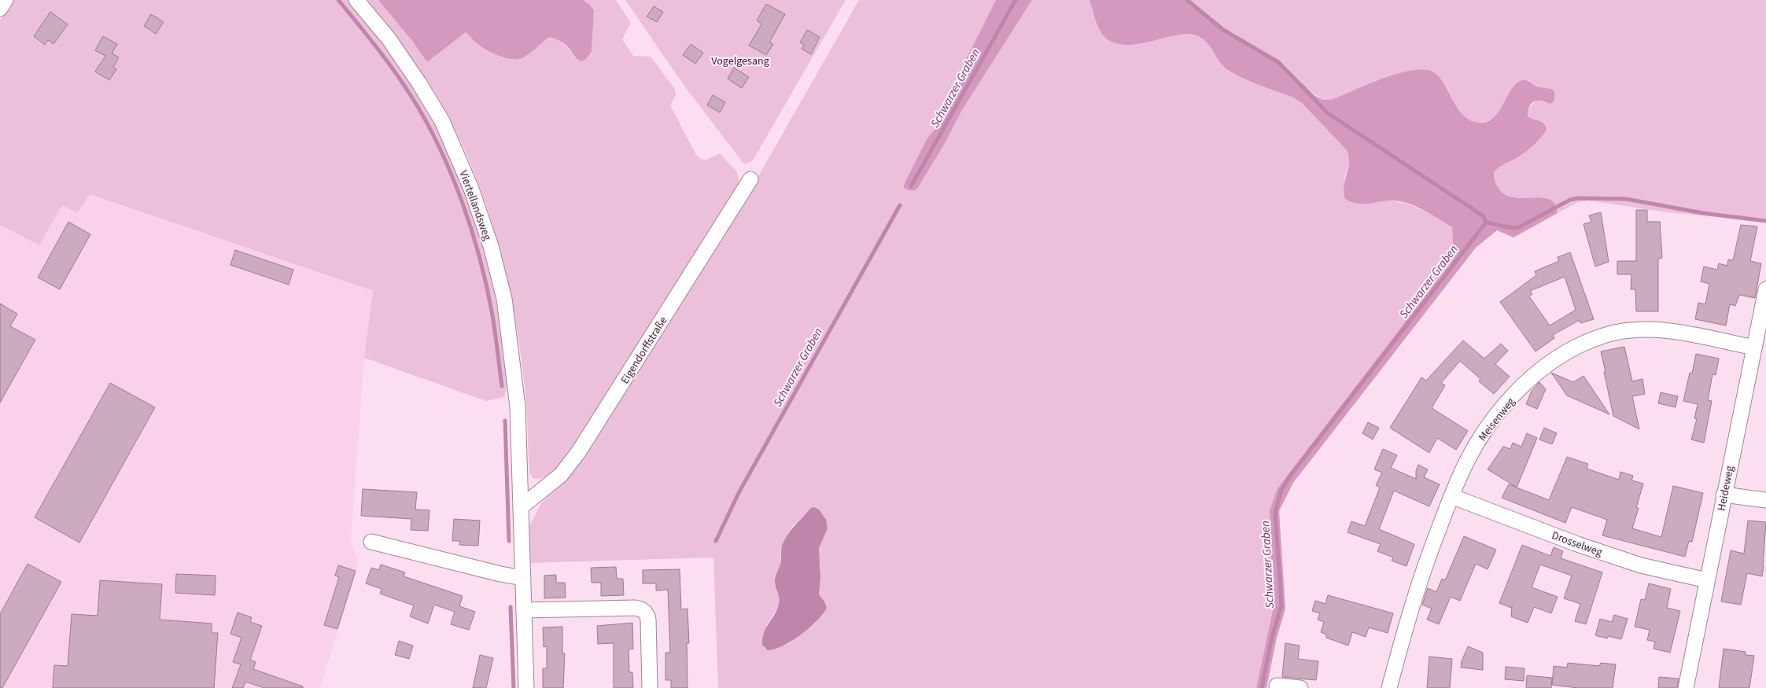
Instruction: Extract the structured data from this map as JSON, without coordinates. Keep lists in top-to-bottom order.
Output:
{
  "streets": {
    "street": [
      "Viertellandsweg",
      "Eigendorffstraße",
      "Meisenweg",
      "Heideweg",
      "Drosselweg"
    ]
  },
  "crossings": [
    ["Viertellandsweg", "Eigendorffstraße"],
    ["Meisenweg", "Heideweg"],
    ["Meisenweg", "Drosselweg"],
    ["Heideweg", "Drosselweg"]
  ],
  "water": ["Schwarzer Graben"],
  "parks": ["Vogelgesang"]
}
